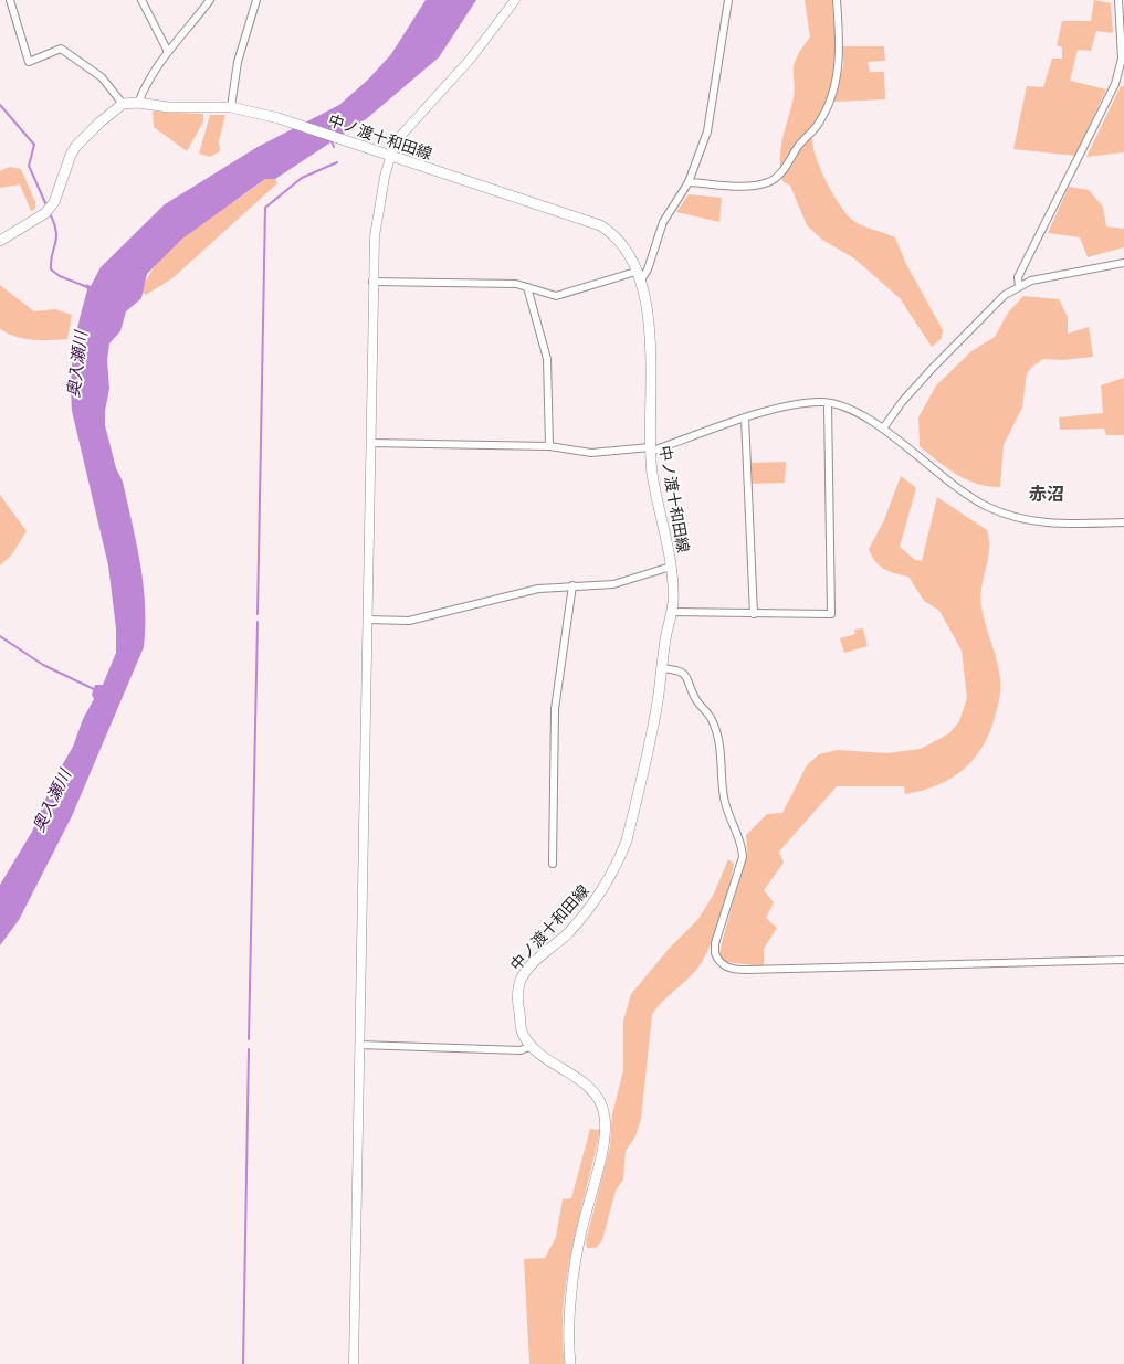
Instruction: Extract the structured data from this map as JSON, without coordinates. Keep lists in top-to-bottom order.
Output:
{
  "streets": {
    "main road": ["中ノ渡十和田線"]
  },
  "districts": ["赤沼"],
  "water": ["奥入瀬川"]
}
